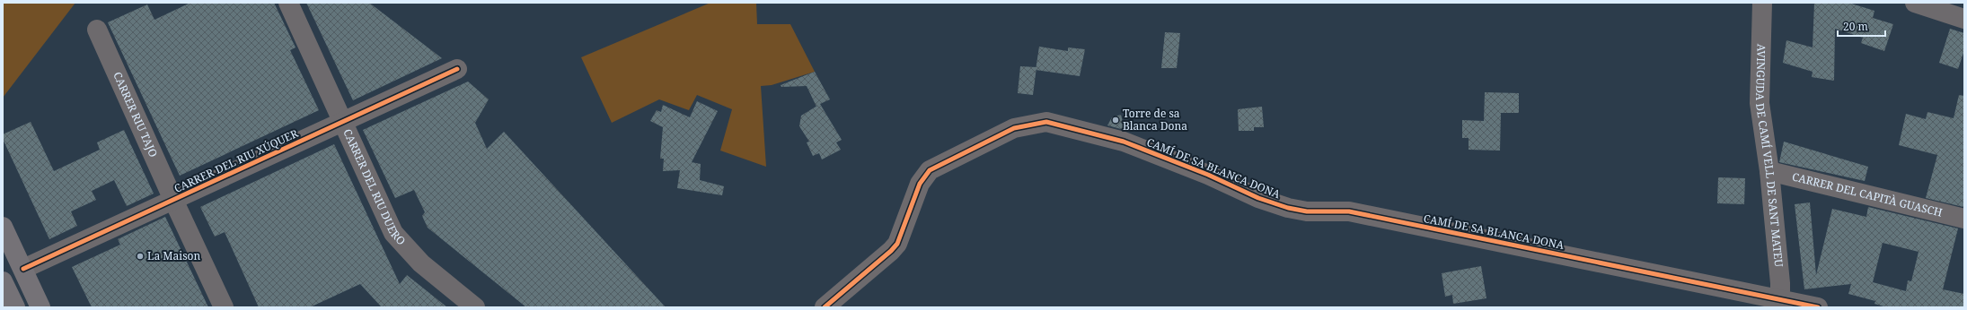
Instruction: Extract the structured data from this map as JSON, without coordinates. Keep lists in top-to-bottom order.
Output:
{
  "streets": {
    "street": [
      "CARRER RIU TAJO",
      "AVINGUDA DE CAMÍ VELL DE SANT MATEU",
      "CARRER DEL RIU XÚQUER",
      "CAMÍ DE SA BLANCA DONA",
      "CARRER DEL RIU DUERO",
      "CARRER DEL CAPITÀ GUASCH"
    ]
  },
  "crossings": [
    ["CARRER RIU TAJO", "CARRER DEL RIU XÚQUER"],
    ["AVINGUDA DE CAMÍ VELL DE SANT MATEU", "CAMÍ DE SA BLANCA DONA"],
    ["AVINGUDA DE CAMÍ VELL DE SANT MATEU", "CARRER DEL CAPITÀ GUASCH"],
    ["CARRER DEL RIU XÚQUER", "CARRER DEL RIU DUERO"]
  ],
  "places": ["Torre de sa Blanca Dona", "La Maison"],
  "scale_bar": "20 m"
}
